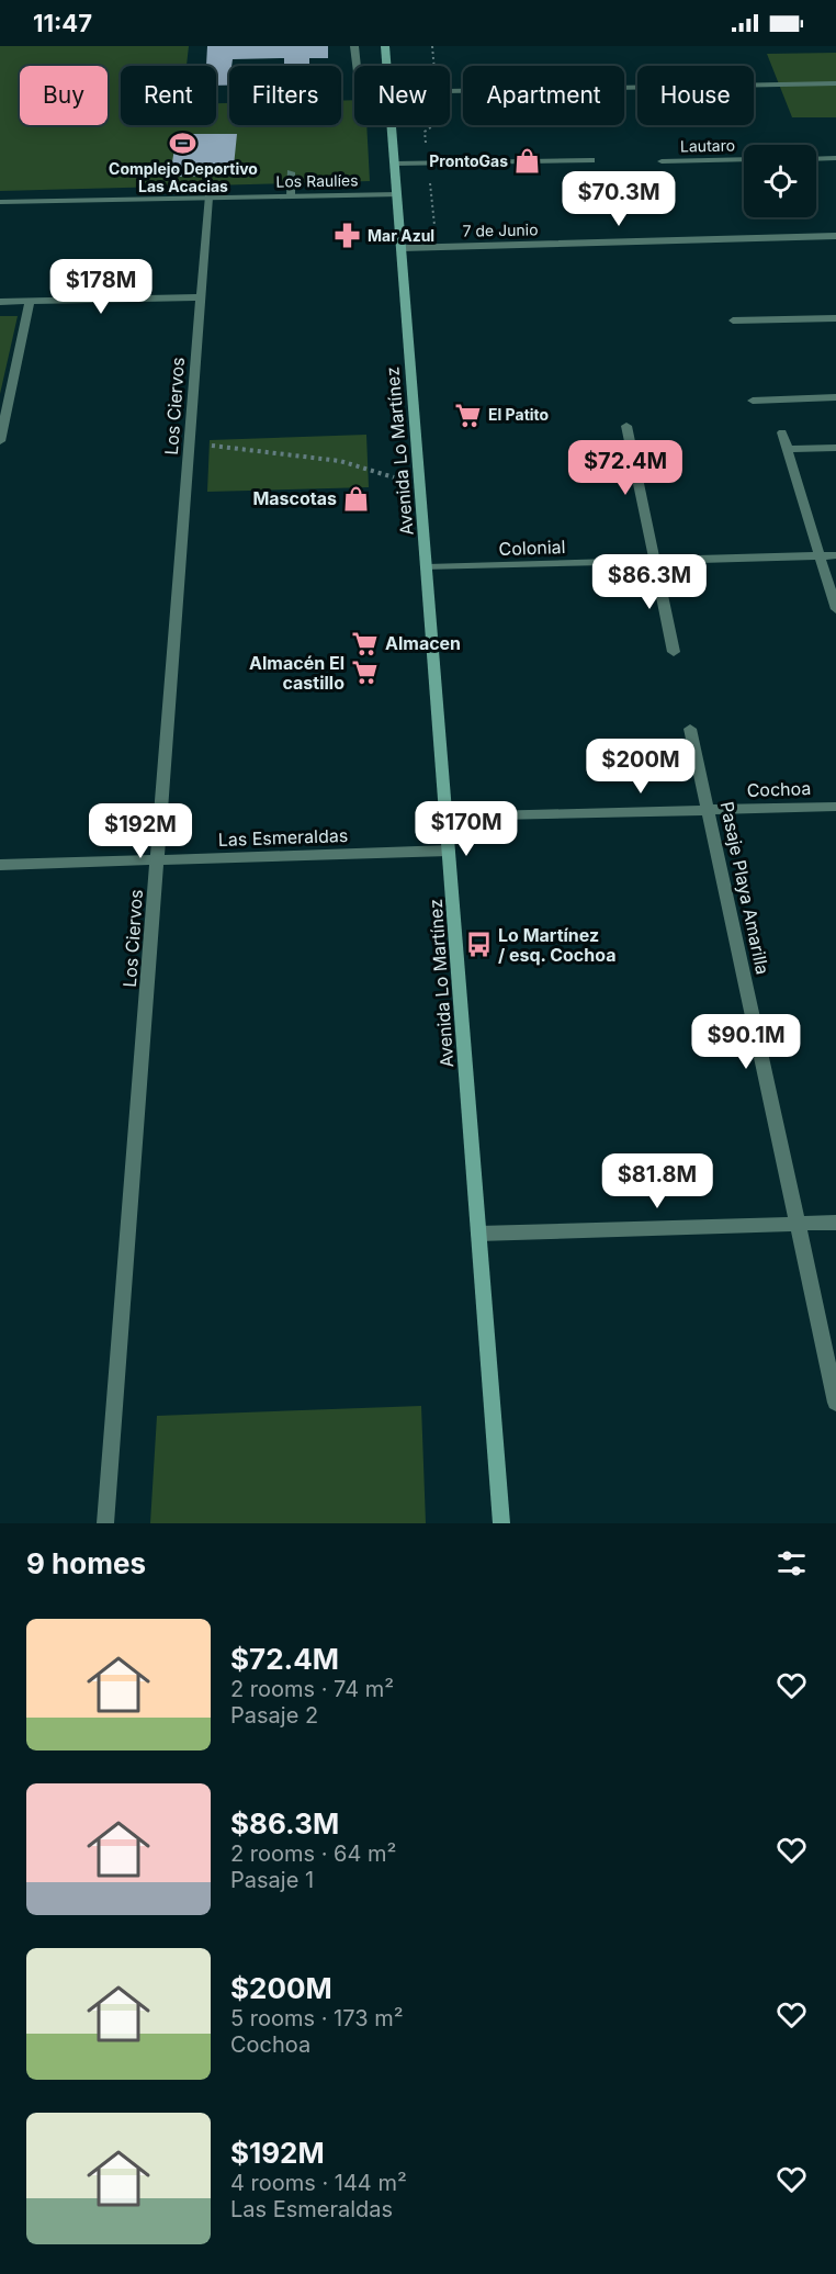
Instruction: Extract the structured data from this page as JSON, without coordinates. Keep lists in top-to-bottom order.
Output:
{
  "streets": {
    "main road": ["Avenida Lo Martínez"],
    "street": [
      "Lautaro",
      "Los Raulíes",
      "7 de Junio",
      "Los Ciervos",
      "Colonial",
      "Cochoa",
      "Las Esmeraldas",
      "Pasaje Playa Amarilla"
    ]
  },
  "crossings": [
    ["Los Raulíes", "Los Ciervos"],
    ["Los Raulíes", "Avenida Lo Martínez"],
    ["7 de Junio", "Avenida Lo Martínez"],
    ["Los Ciervos", "Las Esmeraldas"],
    ["Avenida Lo Martínez", "Colonial"],
    ["Avenida Lo Martínez", "Cochoa"],
    ["Avenida Lo Martínez", "Las Esmeraldas"],
    ["Cochoa", "Pasaje Playa Amarilla"]
  ],
  "places": {
    "sports": ["Complejo Deportivo Las Acacias"],
    "shop": ["ProntoGas", "Mascotas"],
    "pharmacy": ["Mar Azul"],
    "supermarket": ["El Patito", "Almacen", "Almacén El castillo"],
    "bus stop": ["Lo Martínez / esq. Cochoa"]
  },
  "page": {
    "status": "11:47",
    "chip": [
      "Buy",
      "Rent",
      "Filters",
      "New",
      "Apartment",
      "House"
    ],
    "price": [
      "$70.3M",
      "$178M",
      "$72.4M",
      "$86.3M",
      "$200M",
      "$170M",
      "$192M",
      "$90.1M",
      "$81.8M"
    ],
    "heading": "9 homes",
    "list": [
      {
        "name": "$72.4M",
        "note": "2 rooms · 74 m² · Pasaje 2"
      },
      {
        "name": "$86.3M",
        "note": "2 rooms · 64 m² · Pasaje 1"
      },
      {
        "name": "$200M",
        "note": "5 rooms · 173 m² · Cochoa"
      },
      {
        "name": "$192M",
        "note": "4 rooms · 144 m² · Las Esmeraldas"
      }
    ]
  }
}
